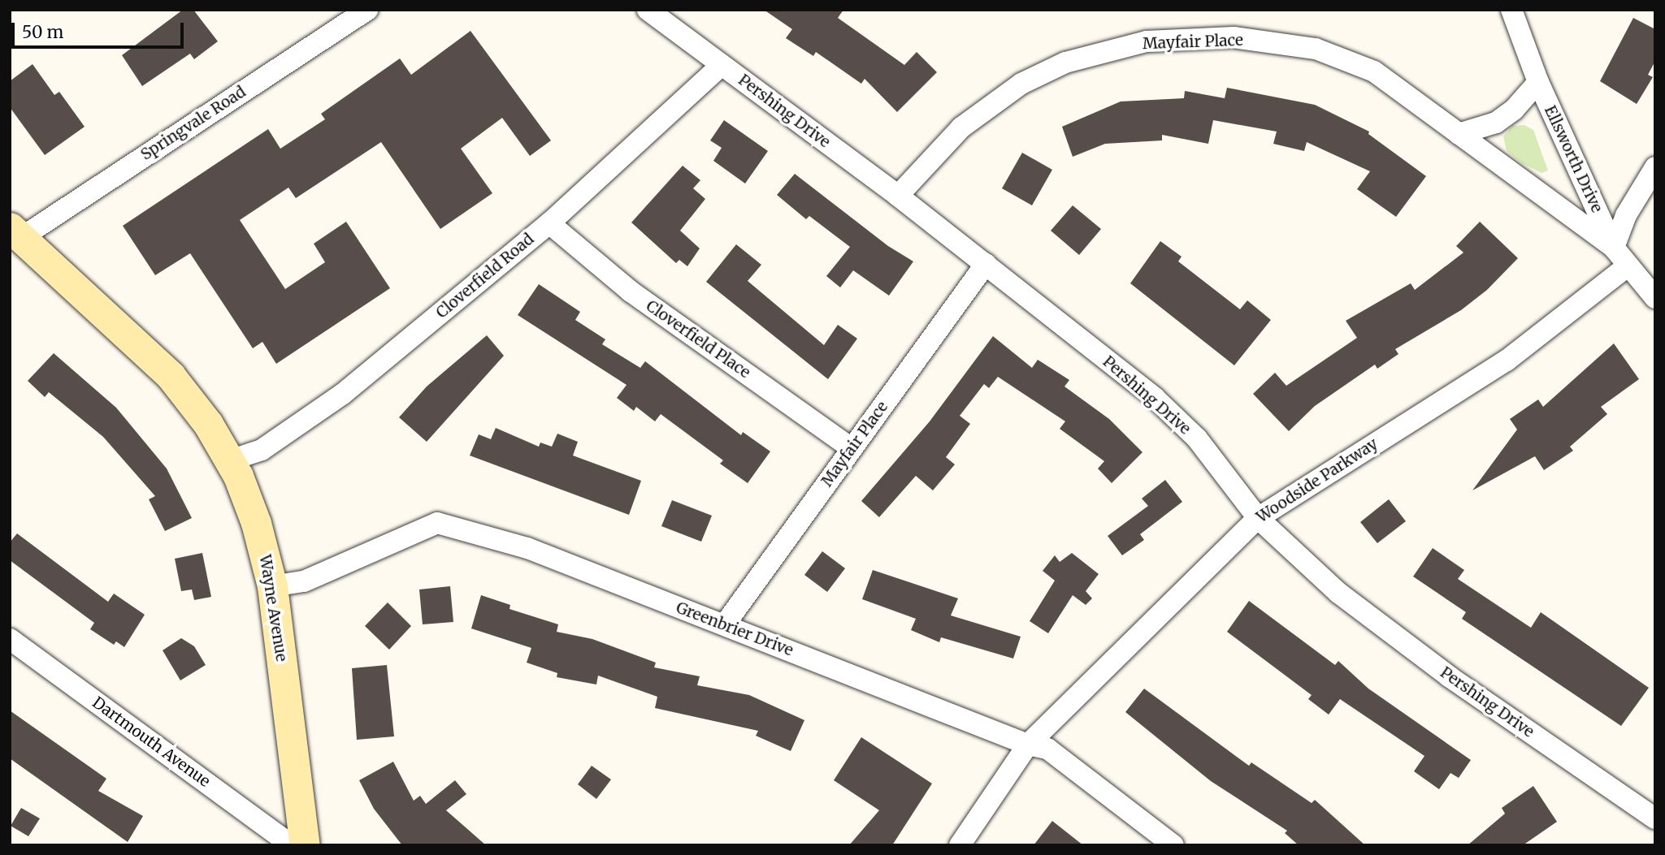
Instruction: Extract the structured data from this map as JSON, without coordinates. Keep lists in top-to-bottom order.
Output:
{
  "streets": {
    "street": [
      "Mayfair Place",
      "Pershing Drive",
      "Springvale Road",
      "Ellsworth Drive",
      "Cloverfield Road",
      "Cloverfield Place",
      "Woodside Parkway",
      "Wayne Avenue",
      "Greenbrier Drive",
      "Dartmouth Avenue"
    ]
  },
  "crossings": [
    ["Mayfair Place", "Pershing Drive"],
    ["Mayfair Place", "Ellsworth Drive"],
    ["Mayfair Place", "Cloverfield Place"],
    ["Mayfair Place", "Greenbrier Drive"],
    ["Pershing Drive", "Cloverfield Road"],
    ["Pershing Drive", "Woodside Parkway"],
    ["Springvale Road", "Wayne Avenue"],
    ["Ellsworth Drive", "Woodside Parkway"],
    ["Cloverfield Road", "Cloverfield Place"],
    ["Cloverfield Road", "Wayne Avenue"],
    ["Woodside Parkway", "Greenbrier Drive"],
    ["Wayne Avenue", "Greenbrier Drive"]
  ],
  "scale_bar": "50 m"
}
